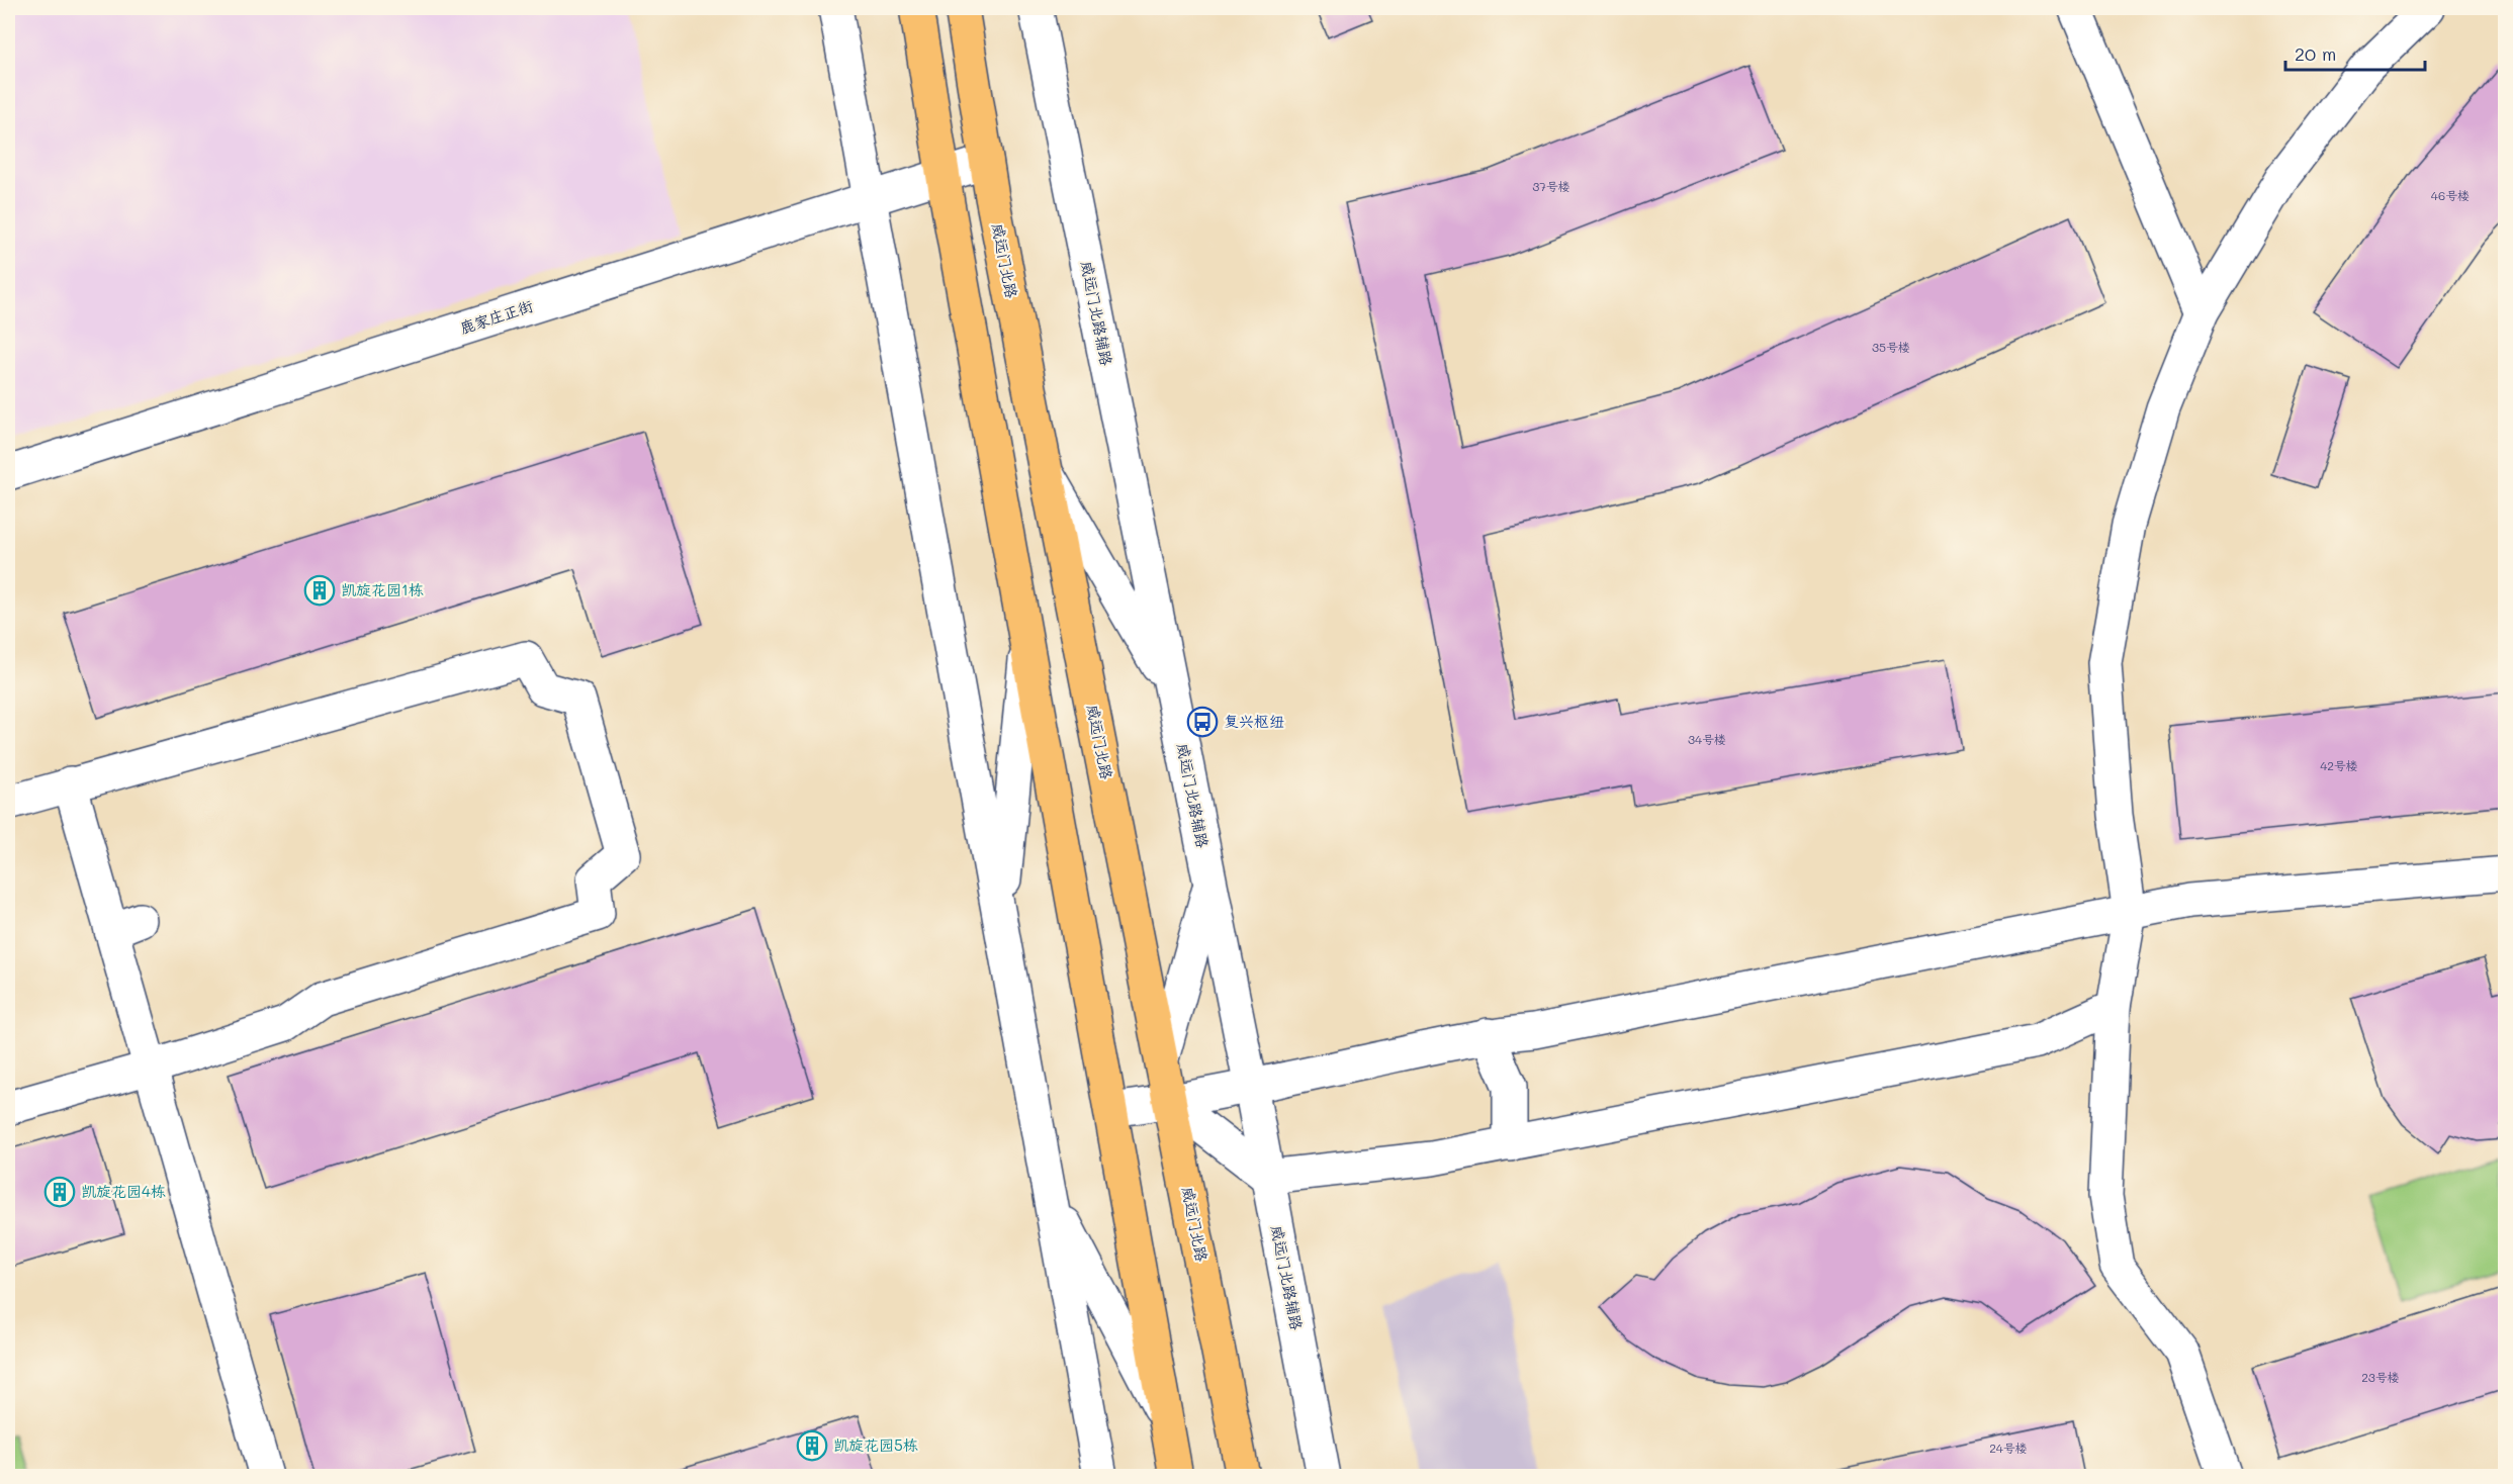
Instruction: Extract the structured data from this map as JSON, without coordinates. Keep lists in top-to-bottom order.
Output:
{
  "streets": {
    "main road": ["威远门北路"],
    "street": ["威远门北路辅路", "鹿家庄正街"]
  },
  "crossings": [
    ["威远门北路", "鹿家庄正街"]
  ],
  "places": {
    "building": ["凯旋花园1栋", "凯旋花园4栋", "凯旋花园5栋"],
    "bus stop": ["复兴枢纽"]
  },
  "house_numbers": [
    "37号楼",
    "46号楼",
    "35号楼",
    "34号楼",
    "42号楼",
    "23号楼",
    "24号楼"
  ],
  "scale_bar": "20 m"
}
